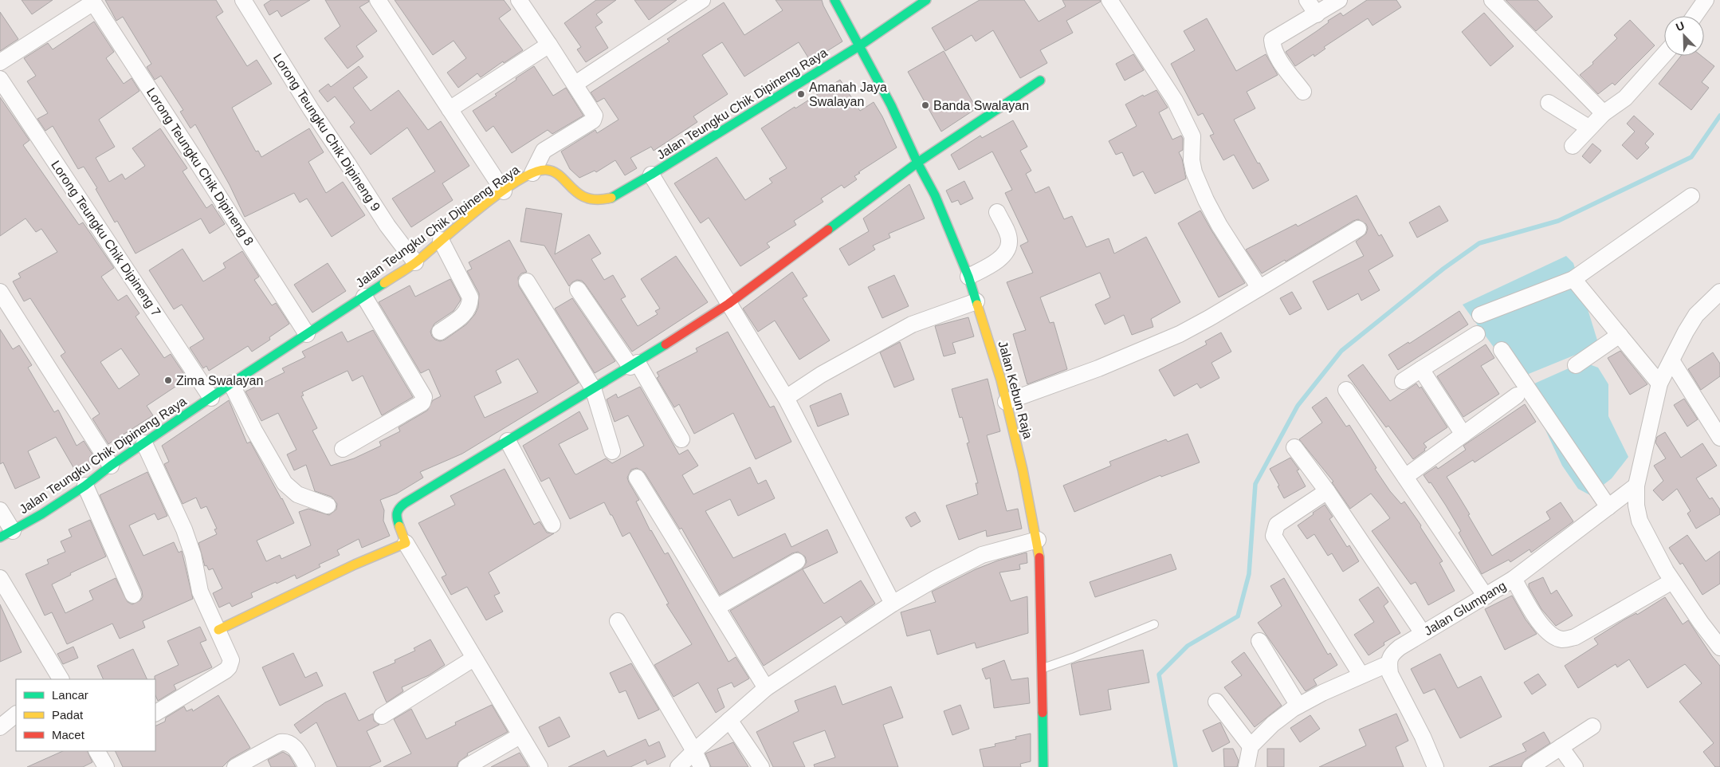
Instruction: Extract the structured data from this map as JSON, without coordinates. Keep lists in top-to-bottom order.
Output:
{
  "streets": {
    "street": [
      "Jalan Teungku Chik Dipineng Raya",
      "Lorong Teungku Chik Dipineng 9",
      "Lorong Teungku Chik Dipineng 8",
      "Lorong Teungku Chik Dipineng 7",
      "Jalan Kebun Raja",
      "Jalan Glumpang"
    ]
  },
  "crossings": [
    ["Jalan Teungku Chik Dipineng Raya", "Lorong Teungku Chik Dipineng 9"],
    ["Jalan Teungku Chik Dipineng Raya", "Lorong Teungku Chik Dipineng 8"],
    ["Jalan Teungku Chik Dipineng Raya", "Lorong Teungku Chik Dipineng 7"],
    ["Jalan Teungku Chik Dipineng Raya", "Jalan Kebun Raja"]
  ],
  "places": ["Amanah Jaya Swalayan", "Banda Swalayan", "Zima Swalayan"],
  "legend": ["Lancar", "Padat", "Macet"],
  "north": "top left"
}
